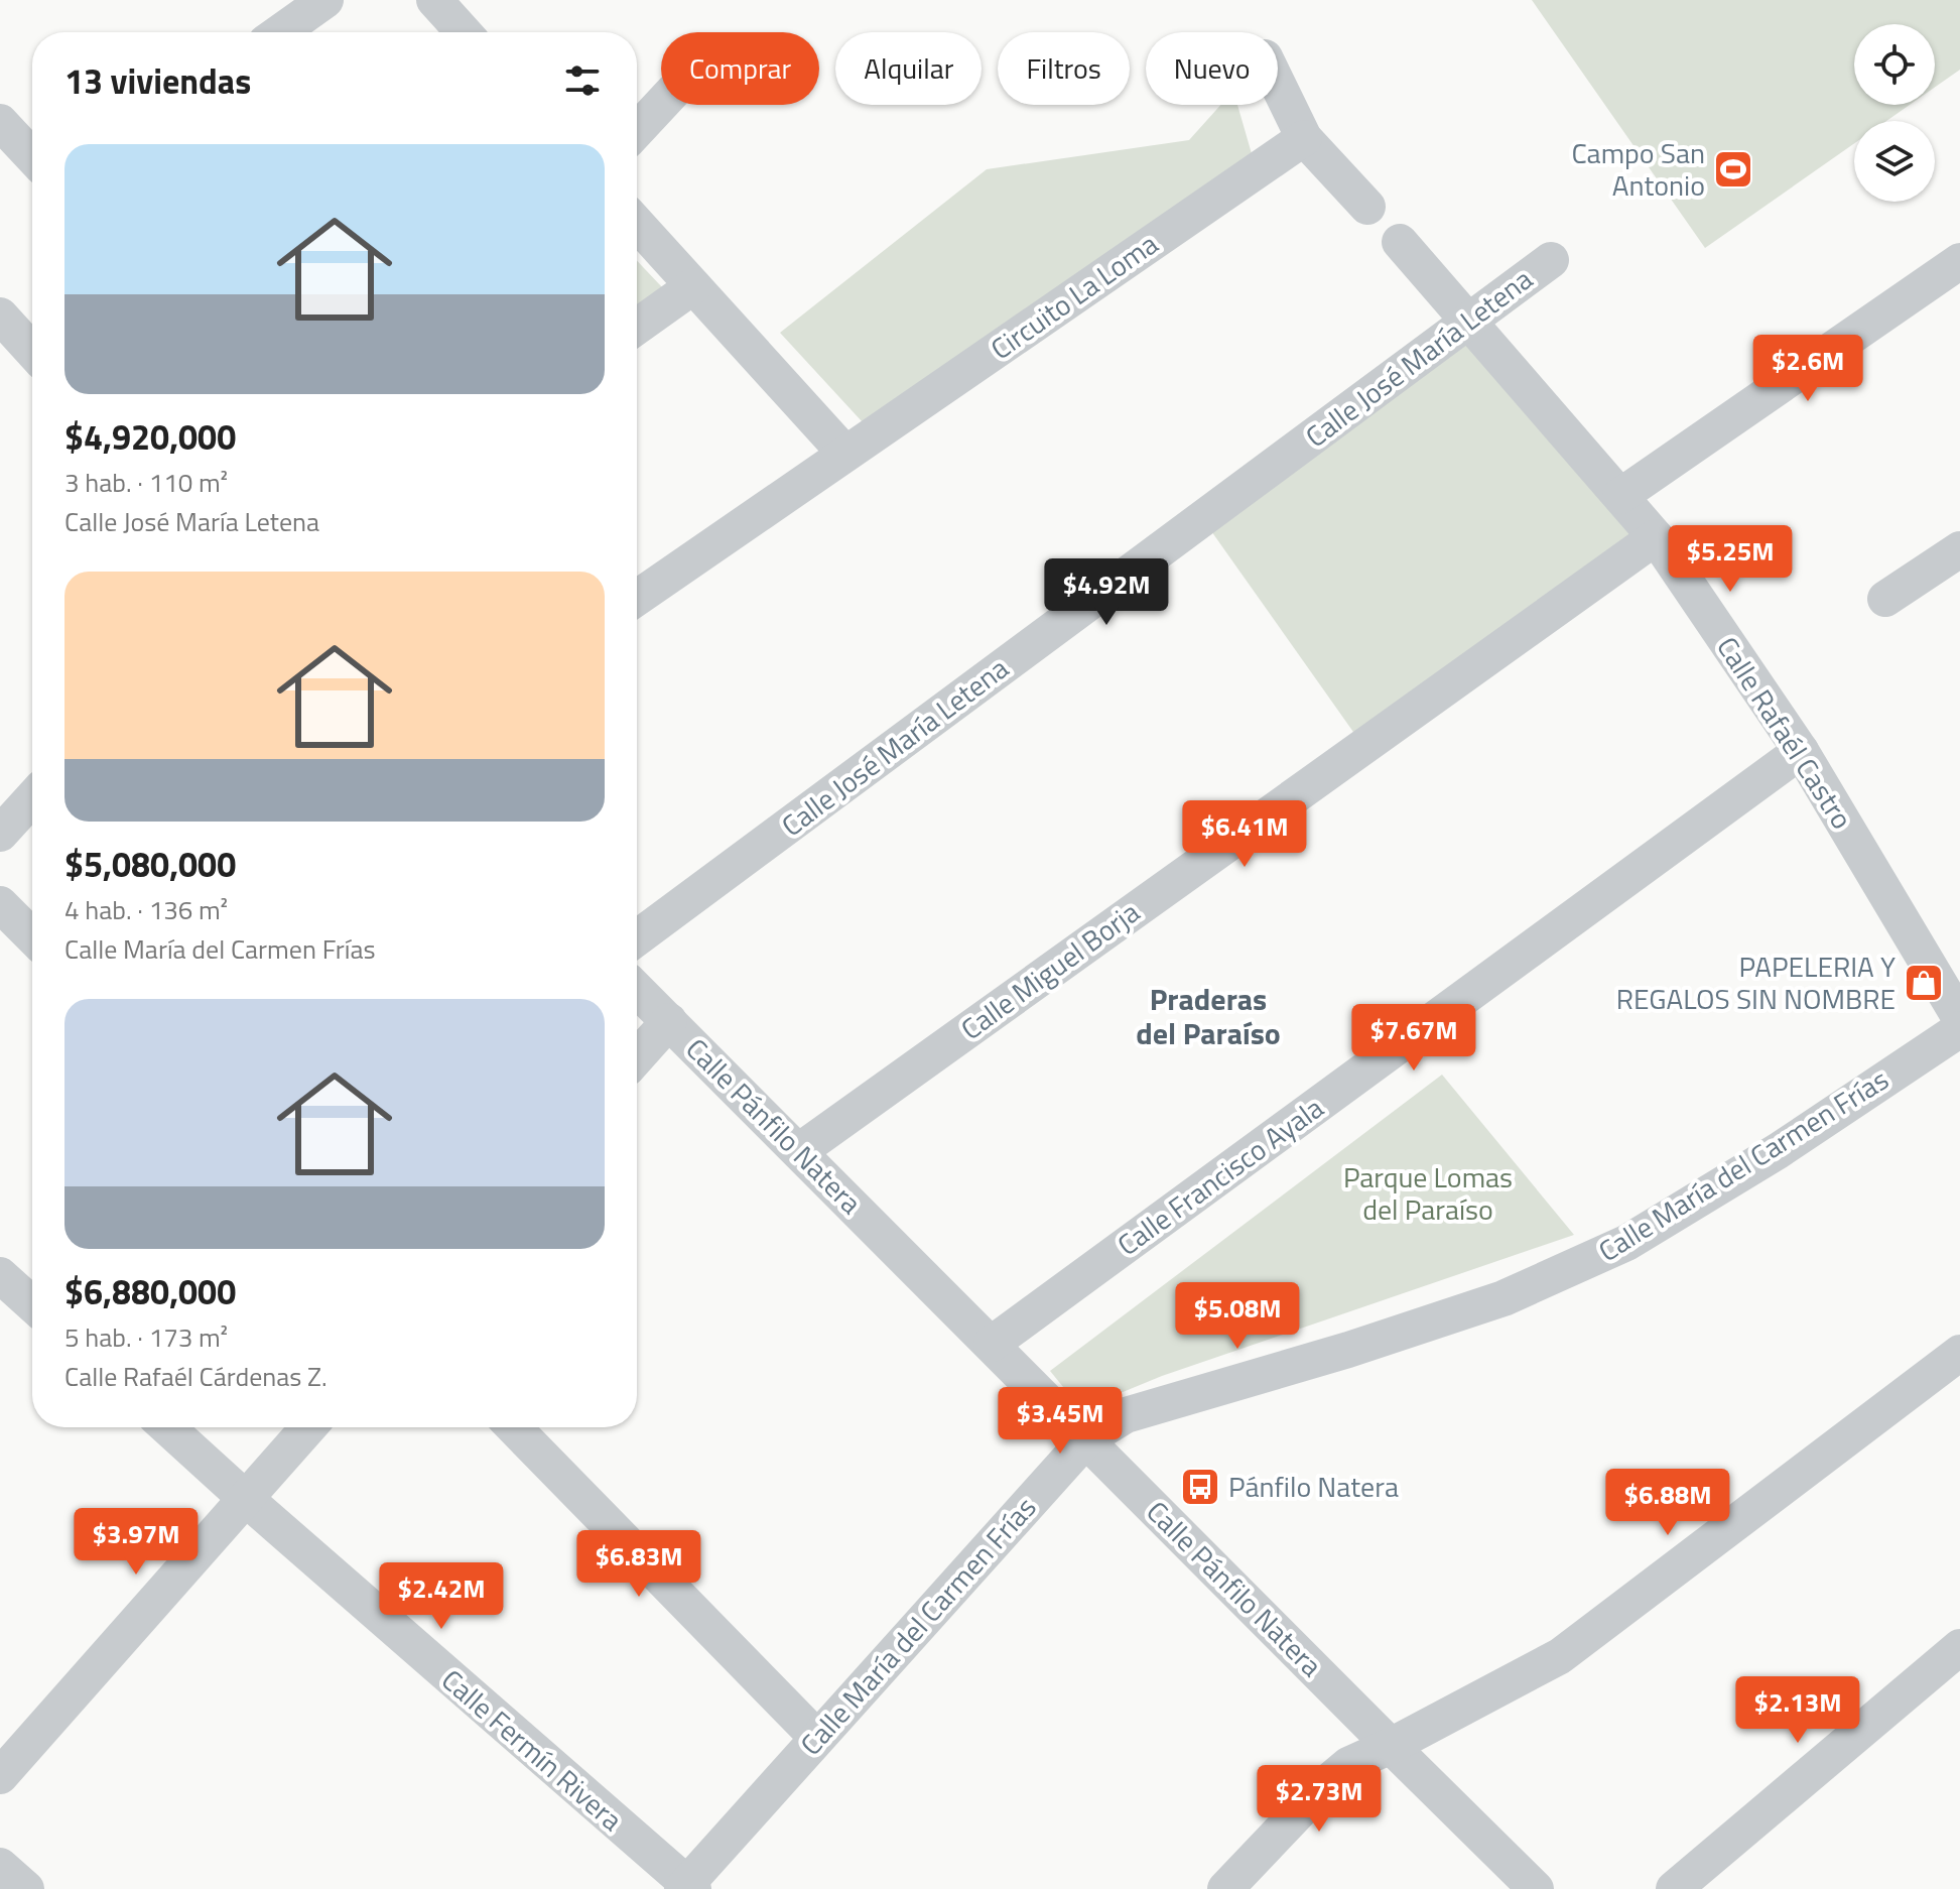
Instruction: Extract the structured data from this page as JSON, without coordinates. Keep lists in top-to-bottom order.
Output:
{
  "streets": {
    "street": [
      "Circuito La Loma",
      "Calle José María Letena",
      "Calle Rafaél Castro",
      "Calle Miguel Borja",
      "Calle Pánfilo Natera",
      "Calle María del Carmen Frías",
      "Calle Francisco Ayala",
      "Calle Fermín Rivera"
    ]
  },
  "crossings": [
    ["Calle José María Letena", "Calle Rafaél Castro"],
    ["Calle Rafaél Castro", "Calle Miguel Borja"],
    ["Calle Rafaél Castro", "Calle Francisco Ayala"],
    ["Calle Miguel Borja", "Calle Pánfilo Natera"],
    ["Calle Pánfilo Natera", "Calle María del Carmen Frías"],
    ["Calle Pánfilo Natera", "Calle Francisco Ayala"],
    ["Calle María del Carmen Frías", "Calle Fermín Rivera"]
  ],
  "districts": ["Praderas del Paraíso"],
  "parks": ["Parque Lomas del Paraíso"],
  "places": {
    "sports": ["Campo San Antonio"],
    "shop": ["PAPELERIA Y REGALOS SIN NOMBRE"],
    "bus stop": ["Pánfilo Natera"]
  },
  "page": {
    "chip": [
      "Comprar",
      "Alquilar",
      "Filtros",
      "Nuevo"
    ],
    "heading": "13 viviendas",
    "list": [
      {
        "name": "$4,920,000",
        "note": "3 hab. · 110 m² · Calle José María Letena"
      },
      {
        "name": "$5,080,000",
        "note": "4 hab. · 136 m² · Calle María del Carmen Frías"
      },
      {
        "name": "$6,880,000",
        "note": "5 hab. · 173 m² · Calle Rafaél Cárdenas Z."
      }
    ],
    "price": [
      "$2.6M",
      "$5.25M",
      "$4.92M",
      "$6.41M",
      "$7.67M",
      "$5.08M",
      "$3.45M",
      "$6.88M",
      "$3.97M",
      "$6.83M",
      "$2.42M",
      "$2.13M",
      "$2.73M"
    ]
  }
}
